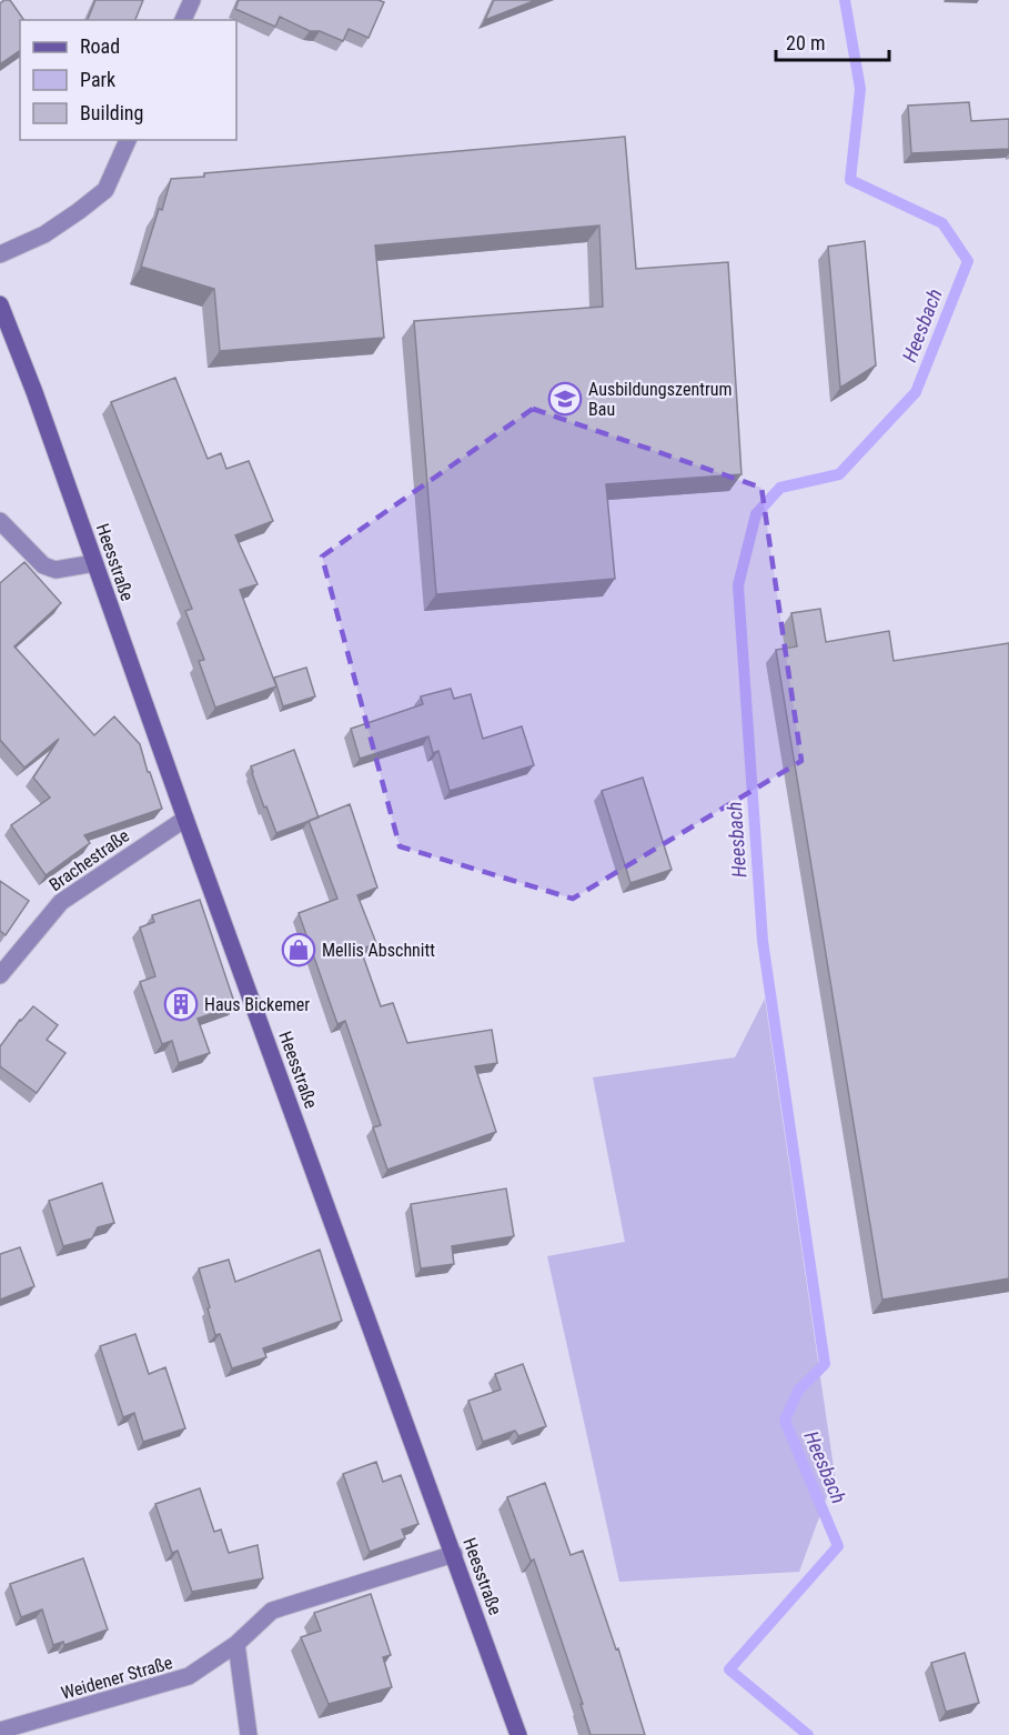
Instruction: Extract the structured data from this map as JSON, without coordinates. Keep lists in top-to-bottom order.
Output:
{
  "streets": {
    "main road": ["Heesstraße"],
    "street": ["Brachestraße", "Weidener Straße"]
  },
  "crossings": [
    ["Heesstraße", "Brachestraße"],
    ["Heesstraße", "Weidener Straße"]
  ],
  "water": ["Heesbach"],
  "places": {
    "school or university": ["Ausbildungszentrum Bau"],
    "shop": ["Mellis Abschnitt"],
    "building": ["Haus Bickemer"]
  },
  "legend": ["Road", "Park", "Building"],
  "scale_bar": "20 m"
}
